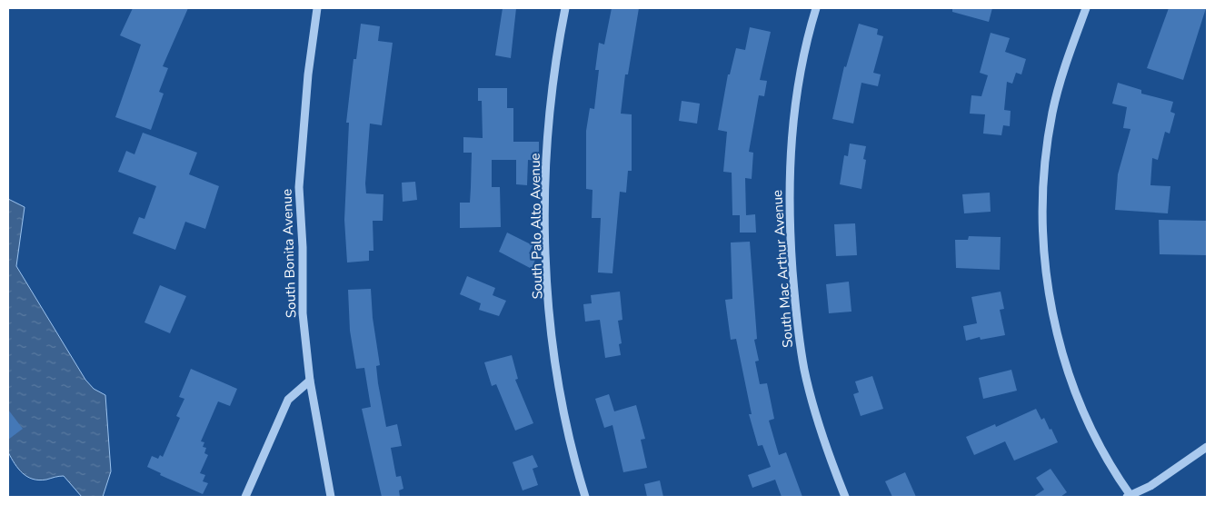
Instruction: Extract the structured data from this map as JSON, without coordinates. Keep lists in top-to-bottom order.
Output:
{
  "streets": {
    "street": ["South Palo Alto Avenue", "South Bonita Avenue", "South Mac Arthur Avenue"]
  }
}
